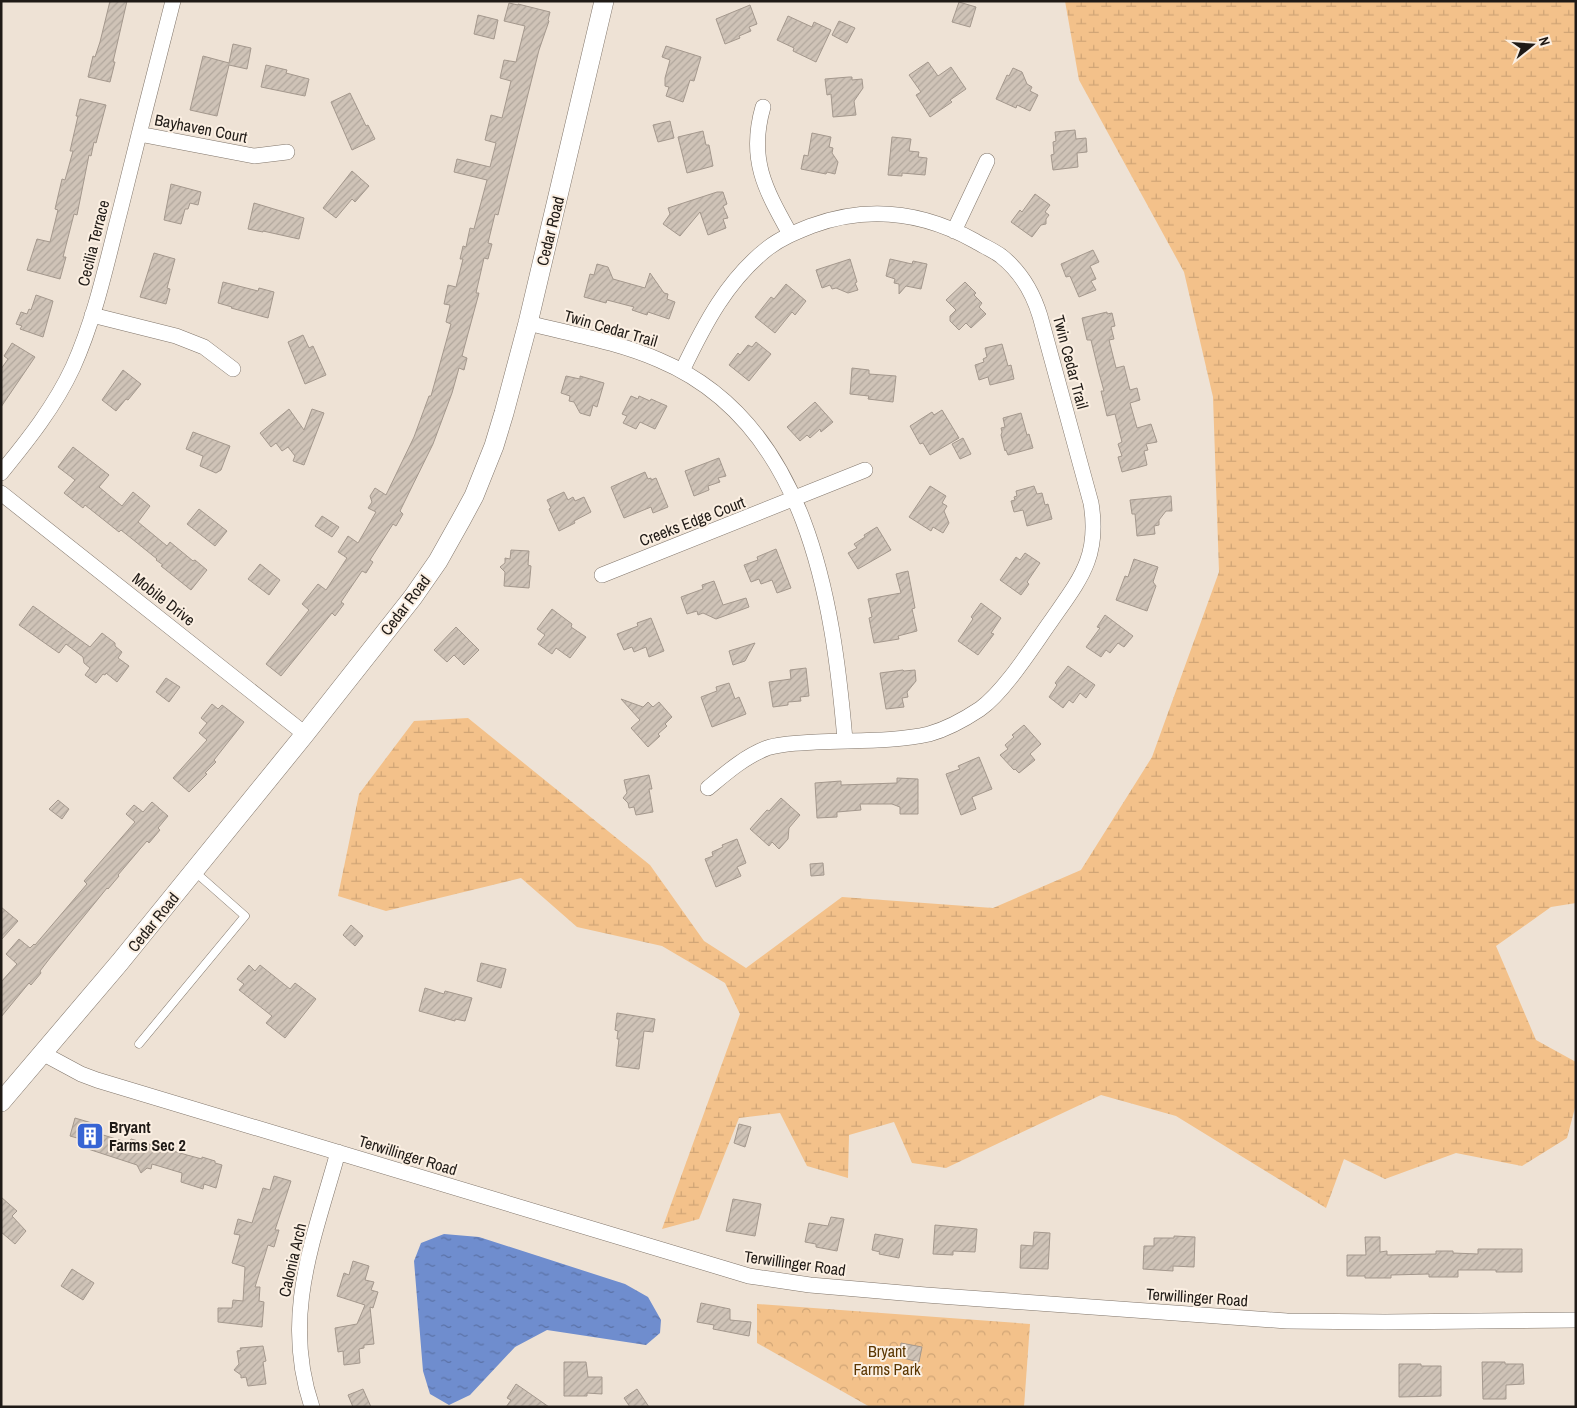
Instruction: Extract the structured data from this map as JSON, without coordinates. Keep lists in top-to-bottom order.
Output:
{
  "streets": {
    "street": [
      "Bayhaven Court",
      "Cedar Road",
      "Cecilia Terrace",
      "Twin Cedar Trail",
      "Creeks Edge Court",
      "Mobile Drive",
      "Terwillinger Road",
      "Calonia Arch"
    ]
  },
  "crossings": [
    ["Bayhaven Court", "Cecilia Terrace"],
    ["Cedar Road", "Twin Cedar Trail"],
    ["Cedar Road", "Mobile Drive"],
    ["Cedar Road", "Terwillinger Road"],
    ["Twin Cedar Trail", "Creeks Edge Court"],
    ["Terwillinger Road", "Calonia Arch"]
  ],
  "parks": ["Bryant Farms Park"],
  "places": {
    "building": ["Bryant Farms Sec 2"]
  },
  "north": "right"
}
